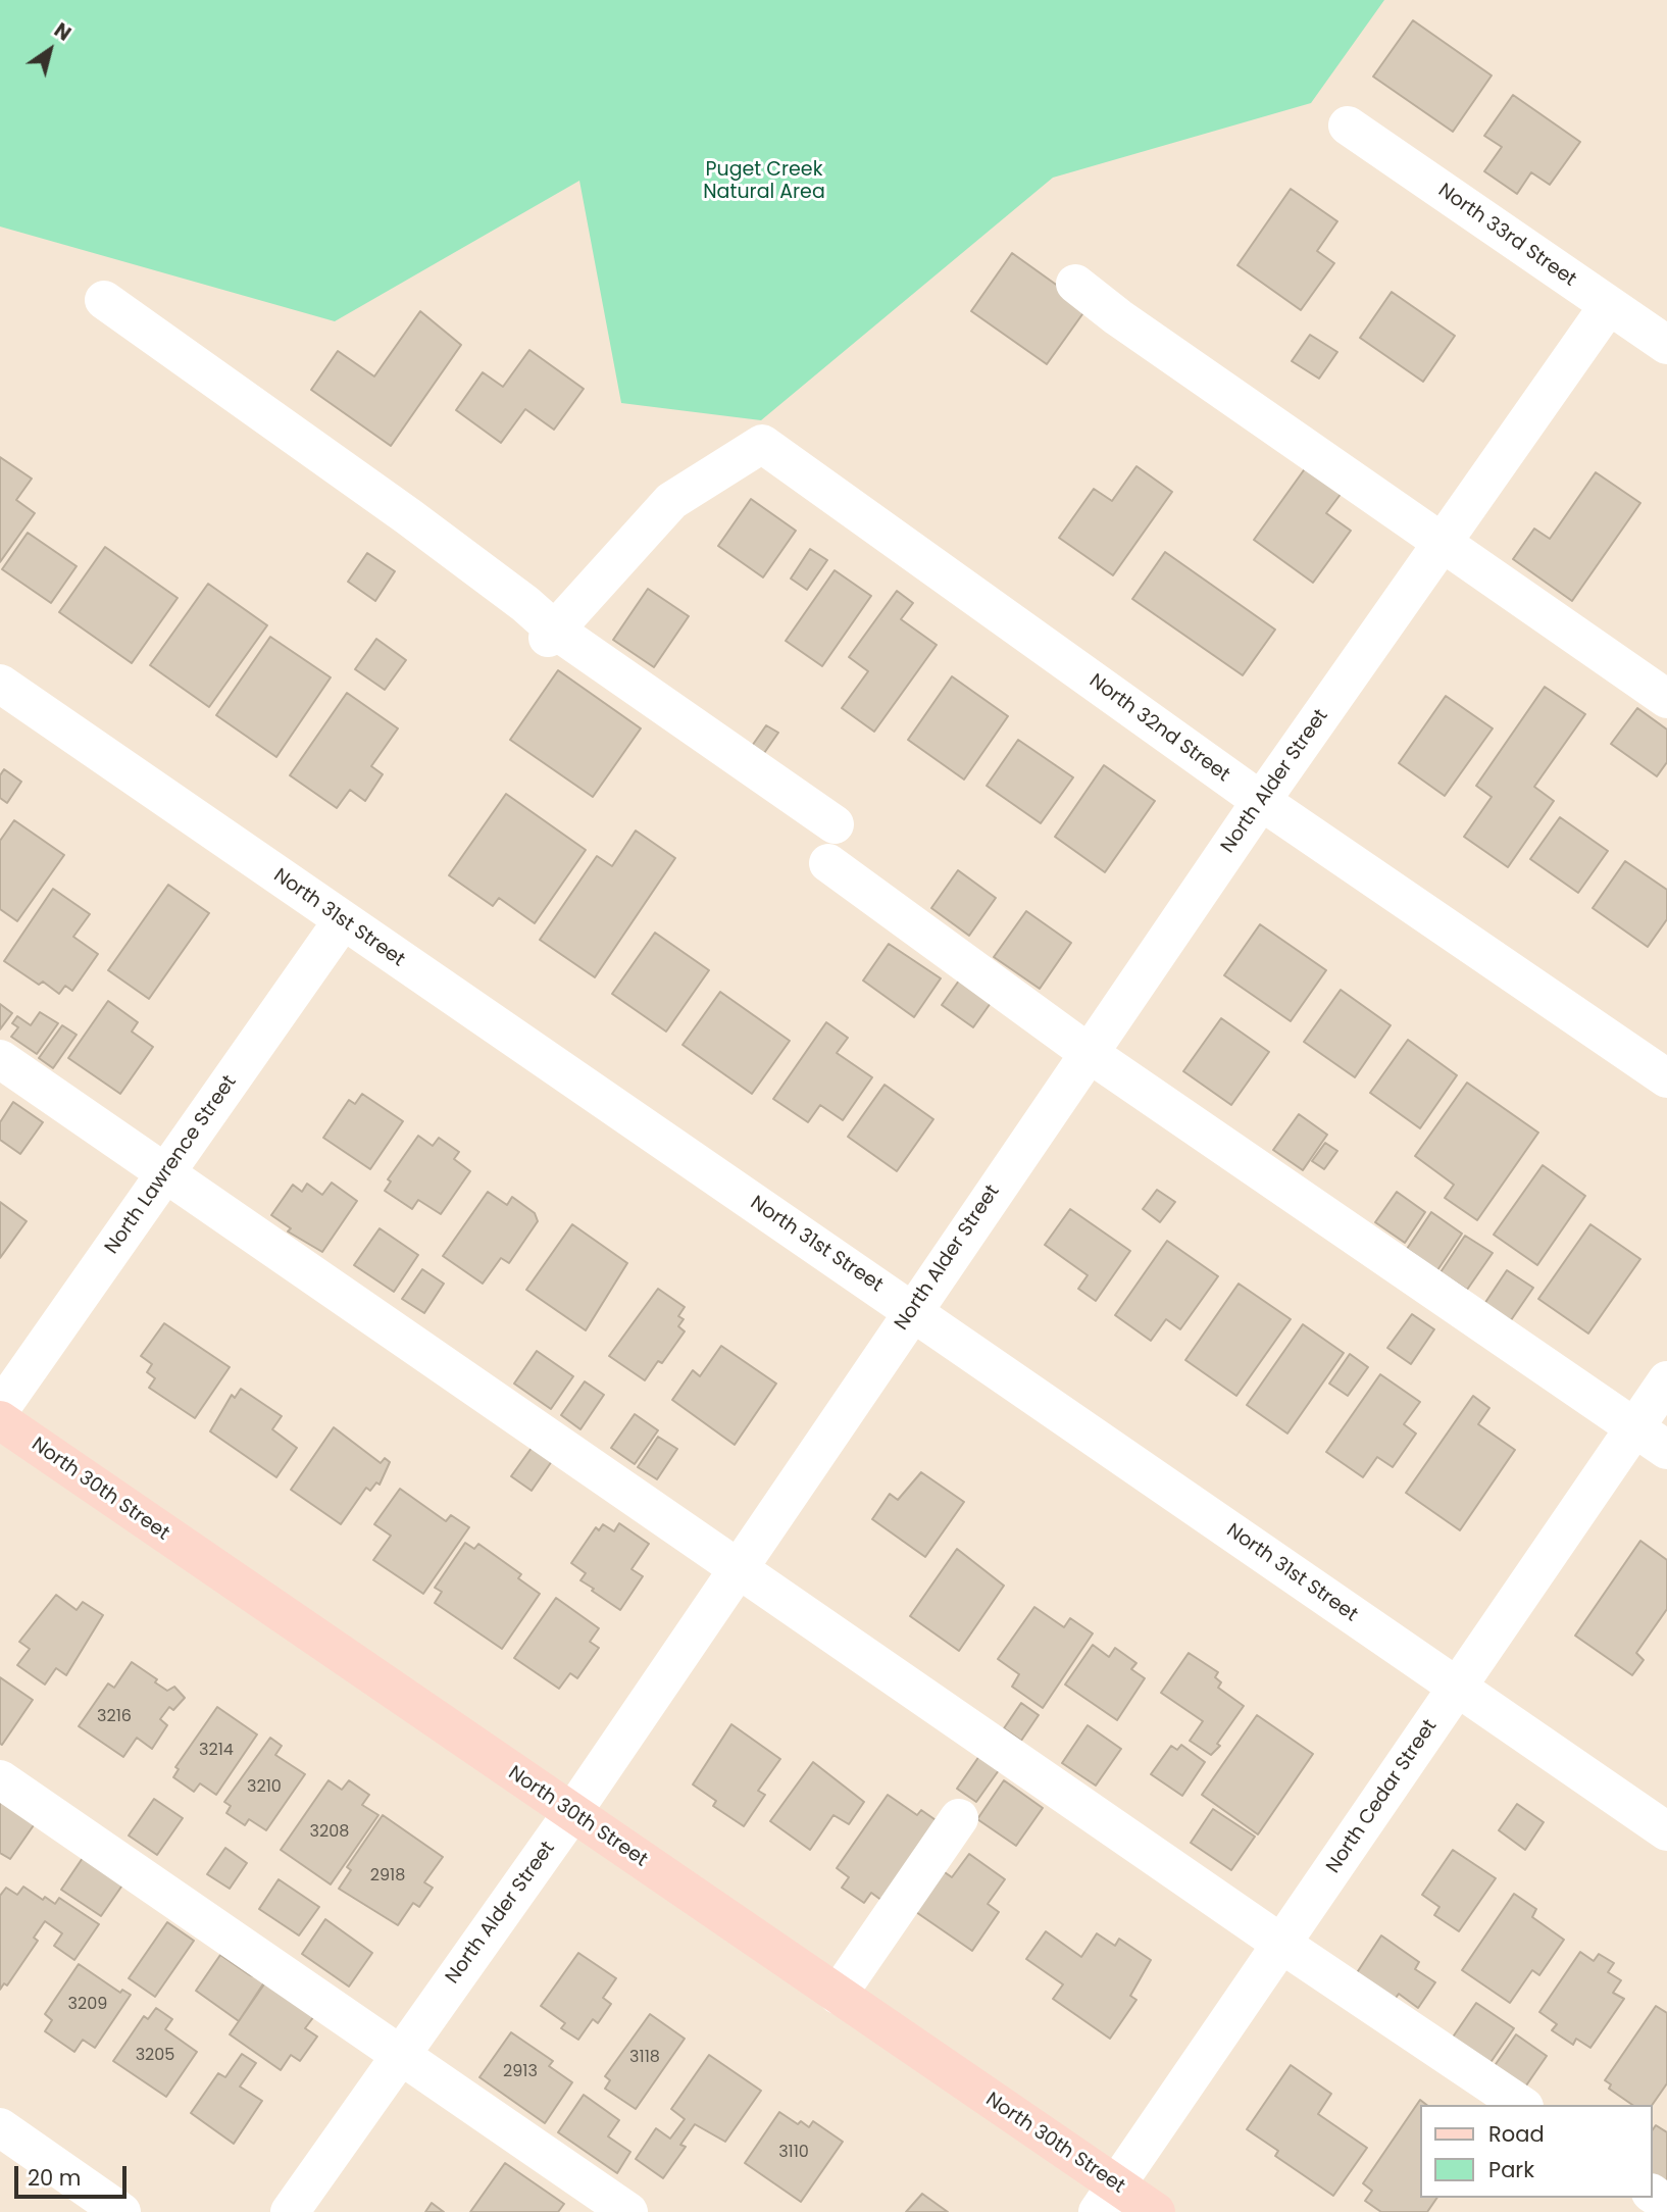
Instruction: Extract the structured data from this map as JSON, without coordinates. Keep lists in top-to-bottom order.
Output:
{
  "streets": {
    "main road": ["North 30th Street"],
    "street": [
      "North 33rd Street",
      "North 32nd Street",
      "North Alder Street",
      "North 31st Street",
      "North Lawrence Street",
      "North Cedar Street"
    ]
  },
  "crossings": [
    ["North 33rd Street", "North Alder Street"],
    ["North 32nd Street", "North Alder Street"],
    ["North Alder Street", "North 31st Street"],
    ["North Alder Street", "North 30th Street"],
    ["North 31st Street", "North Lawrence Street"],
    ["North 31st Street", "North Cedar Street"],
    ["North 30th Street", "North Cedar Street"]
  ],
  "parks": ["Puget Creek Natural Area"],
  "house_numbers": [
    "3216",
    "3214",
    "3210",
    "3208",
    "2918",
    "3209",
    "3205",
    "3118",
    "2913",
    "3110"
  ],
  "legend": ["Road", "Park"],
  "scale_bar": "20 m",
  "north": "top right"
}
